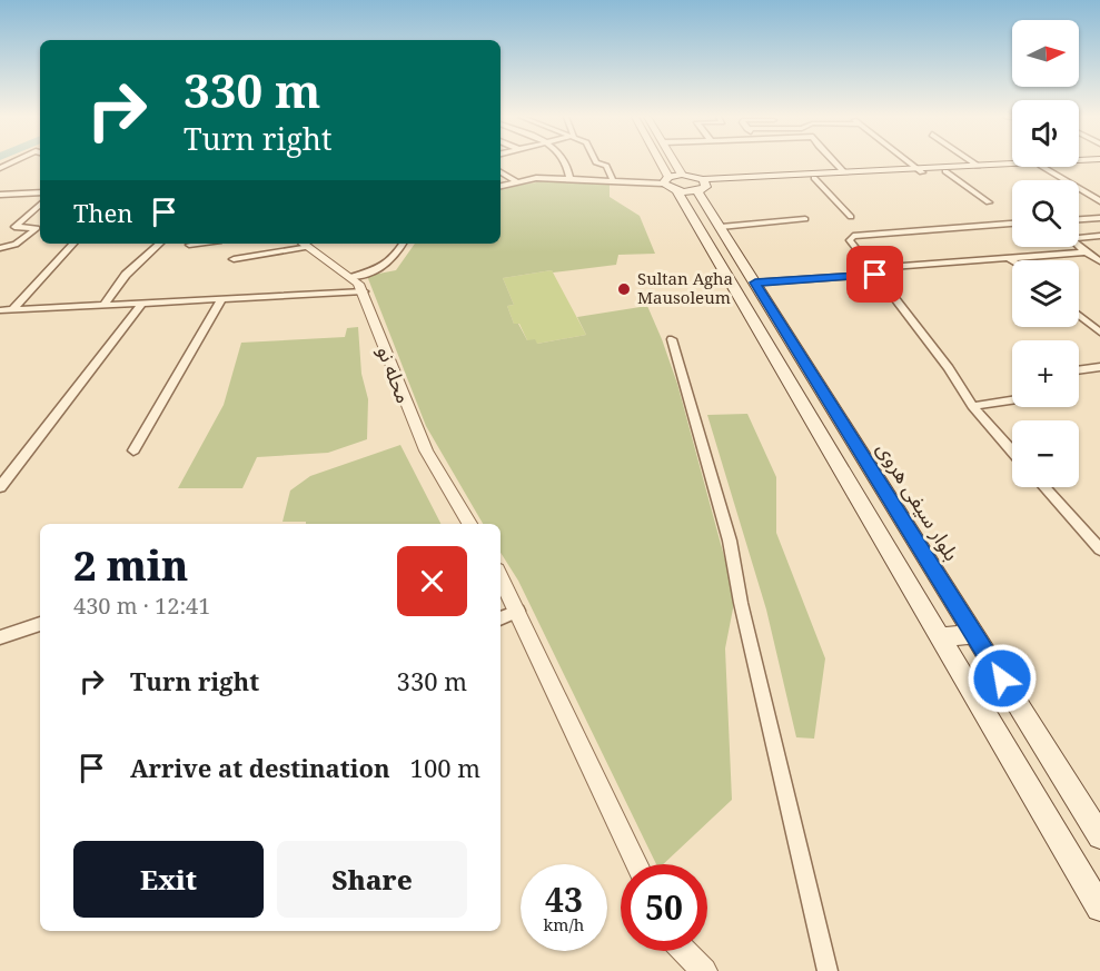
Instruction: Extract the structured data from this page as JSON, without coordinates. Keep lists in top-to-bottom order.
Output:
{
  "streets": {
    "main road": ["بلوار سیفی هروی"],
    "street": ["محله نو"]
  },
  "places": ["Sultan Agha Mausoleum"],
  "north": "right",
  "page": {
    "map_buttons": ["+", "−"],
    "turn": ["330 m", "Turn right"],
    "then": "Then",
    "heading": ["2 min", "430 m · 12:41"],
    "list": [
      {
        "name": "Turn right",
        "value": "330 m"
      },
      {
        "name": "Arrive at destination",
        "value": "100 m"
      }
    ],
    "buttons": ["Exit", "Share"],
    "speed": "43 km/h",
    "limit": "50"
  }
}
